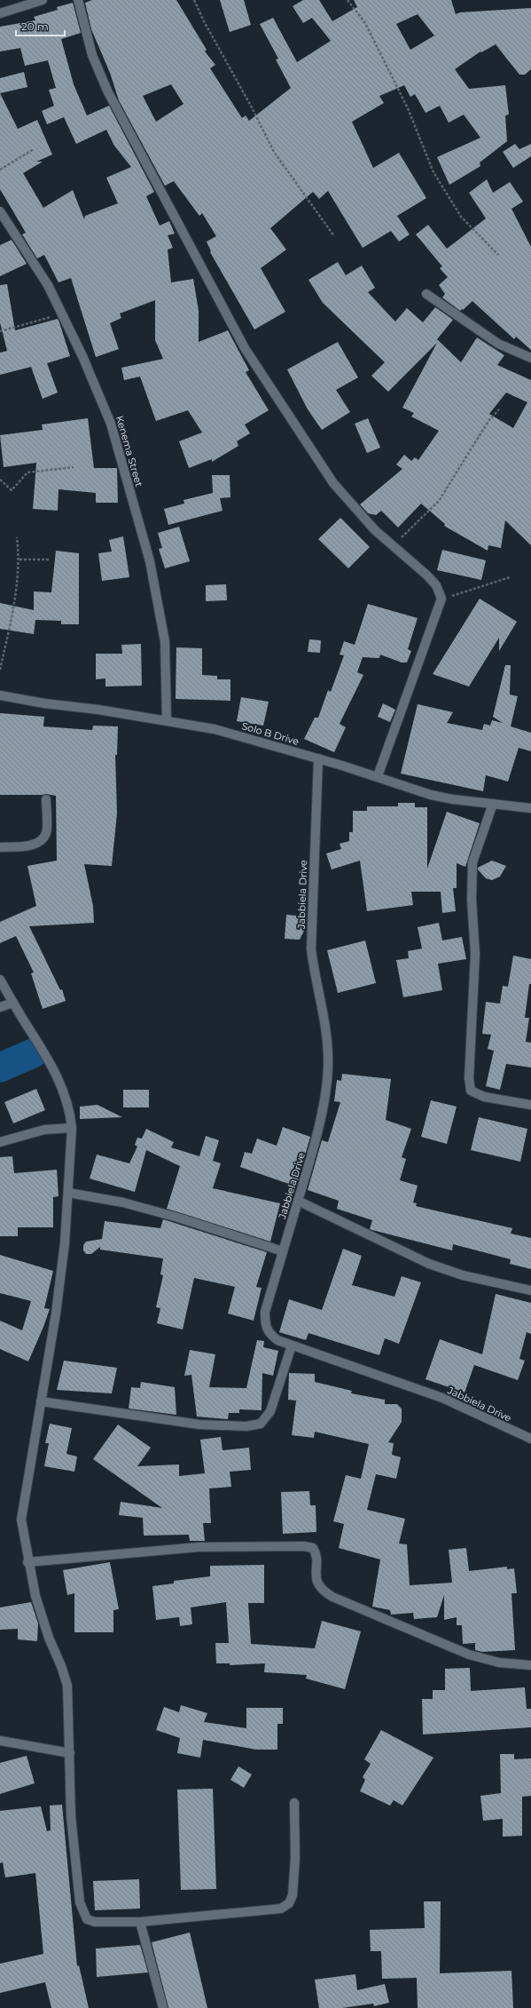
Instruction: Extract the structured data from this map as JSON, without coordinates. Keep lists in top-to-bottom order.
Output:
{
  "streets": {
    "street": ["Kenema Street", "Solo B Drive", "Jabbiela Drive"]
  },
  "crossings": [
    ["Kenema Street", "Solo B Drive"],
    ["Solo B Drive", "Jabbiela Drive"]
  ],
  "scale_bar": "20 m"
}
